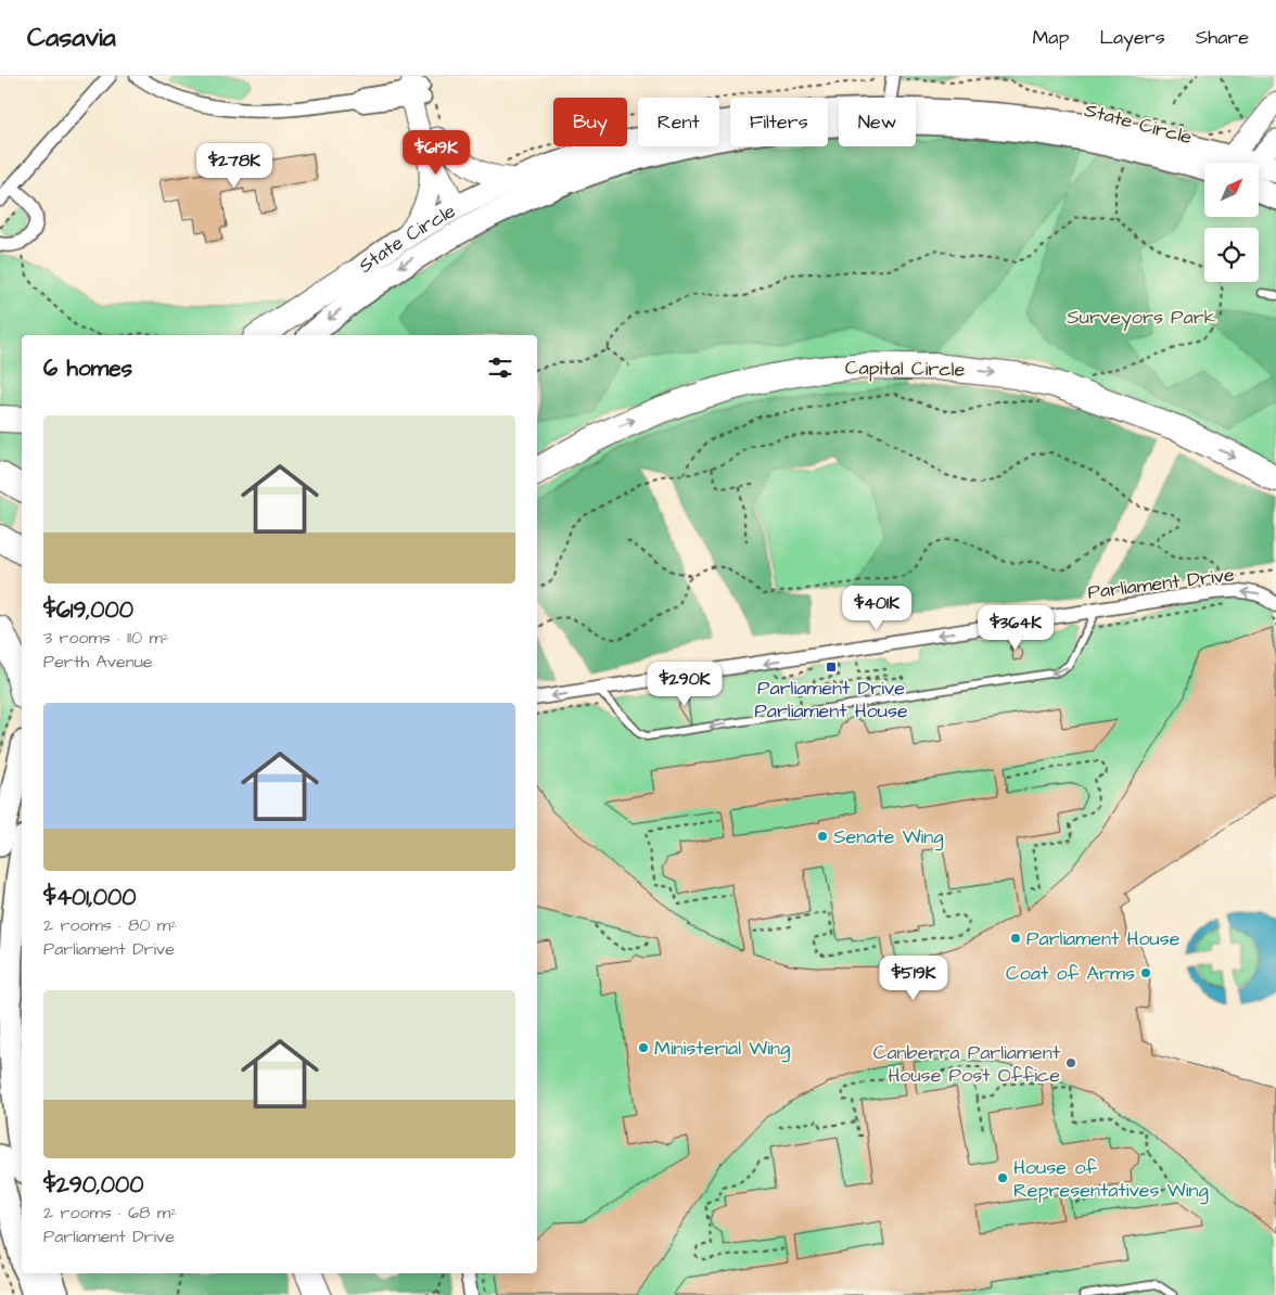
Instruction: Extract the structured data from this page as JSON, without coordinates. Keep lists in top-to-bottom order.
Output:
{
  "streets": {
    "highway": ["Capital Circle"],
    "main road": ["State Circle"],
    "street": ["Parliament Drive"]
  },
  "one_way": ["Capital Circle", "Parliament Drive"],
  "parks": ["Surveyors Park"],
  "places": {
    "transit": ["Parliament Drive Parliament House"],
    "other": [
      "Senate Wing",
      "Parliament House",
      "Coat of Arms",
      "Ministerial Wing",
      "Canberra Parliament House Post Office",
      "House of Representatives Wing"
    ]
  },
  "north": "top right",
  "page": {
    "header": "Casavia",
    "nav": ["Map", "Layers", "Share"],
    "chip": [
      "Buy",
      "Rent",
      "Filters",
      "New"
    ],
    "price": [
      "$619K",
      "$278K",
      "$401K",
      "$364K",
      "$290K",
      "$519K"
    ],
    "heading": "6 homes",
    "list": [
      {
        "name": "$619,000",
        "note": "3 rooms · 110 m² · Perth Avenue"
      },
      {
        "name": "$401,000",
        "note": "2 rooms · 80 m² · Parliament Drive"
      },
      {
        "name": "$290,000",
        "note": "2 rooms · 68 m² · Parliament Drive"
      }
    ]
  }
}
